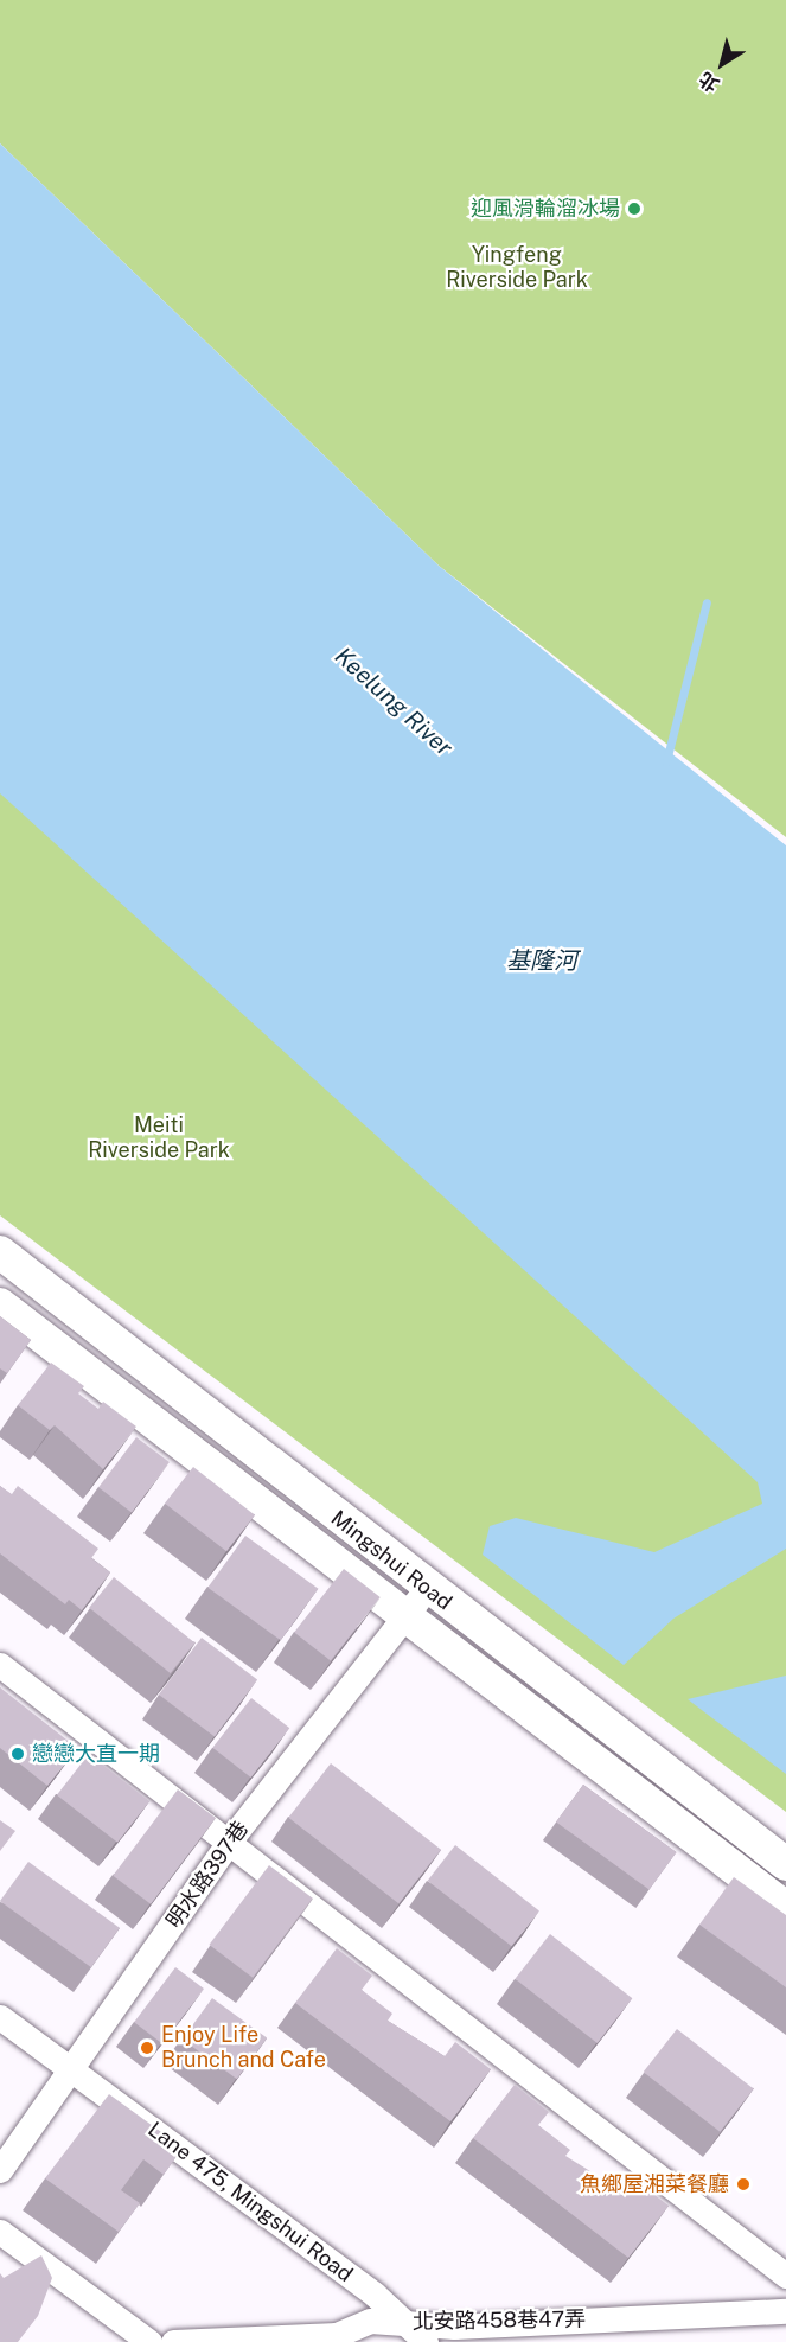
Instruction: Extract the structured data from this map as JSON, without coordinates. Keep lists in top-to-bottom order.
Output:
{
  "streets": {
    "main road": ["Mingshui Road"],
    "street": ["明水路397巷", "Lane 475, Mingshui Road", "北安路458巷47弄"]
  },
  "crossings": [
    ["Mingshui Road", "明水路397巷"],
    ["明水路397巷", "Lane 475, Mingshui Road"],
    ["Lane 475, Mingshui Road", "北安路458巷47弄"]
  ],
  "water": ["Keelung River", "基隆河"],
  "parks": ["Yingfeng Riverside Park", "Meiti Riverside Park"],
  "places": [
    "迎風滑輪溜冰場",
    "戀戀大直一期",
    "Enjoy Life Brunch and Cafe",
    "魚鄉屋湘菜餐廳"
  ],
  "north": "bottom left"
}
